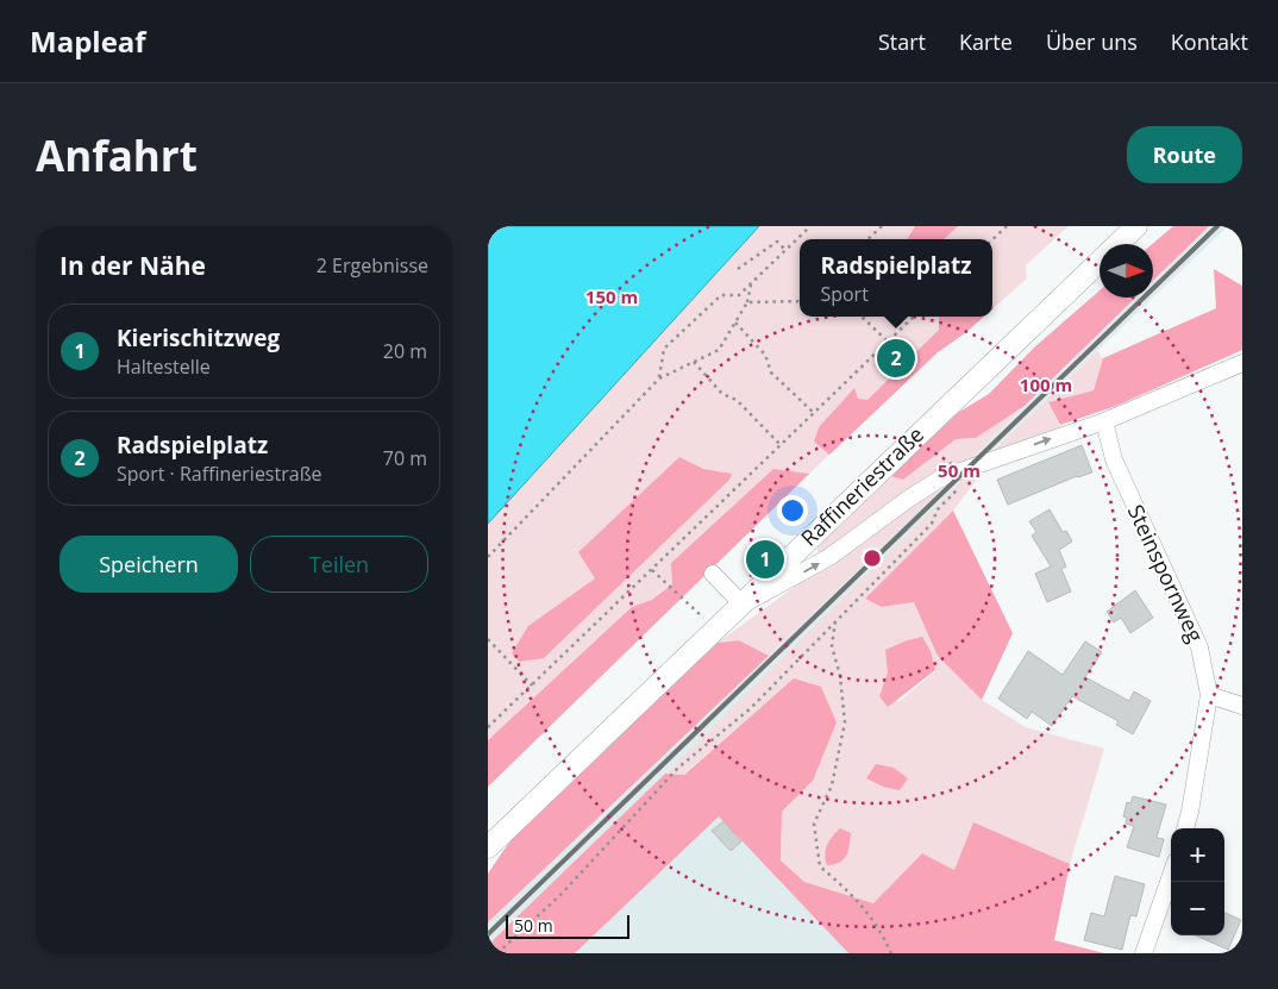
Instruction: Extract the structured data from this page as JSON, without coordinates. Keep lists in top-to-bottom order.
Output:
{
  "streets": {
    "main road": ["Raffineriestraße"],
    "street": ["Steinspornweg"]
  },
  "scale_bar": "50 m",
  "north": "right",
  "page": {
    "header": "Mapleaf",
    "nav": [
      "Start",
      "Karte",
      "Über uns",
      "Kontakt"
    ],
    "buttons": [
      "Route",
      ["Speichern", "Teilen"]
    ],
    "title": "Anfahrt",
    "heading": ["In der Nähe", "2 Ergebnisse"],
    "popup": ["Radspielplatz", "Sport"],
    "list": [
      {
        "mark": "1",
        "name": "Kierischitzweg",
        "note": "Haltestelle",
        "value": "20 m"
      },
      {
        "mark": "2",
        "name": "Radspielplatz",
        "note": "Sport · Raffineriestraße",
        "value": "70 m"
      }
    ],
    "pins": ["2", "1"],
    "map_buttons": ["+", "−"],
    "scale": "50 m"
  },
  "rings": ["150 m", "100 m", "50 m"]
}
